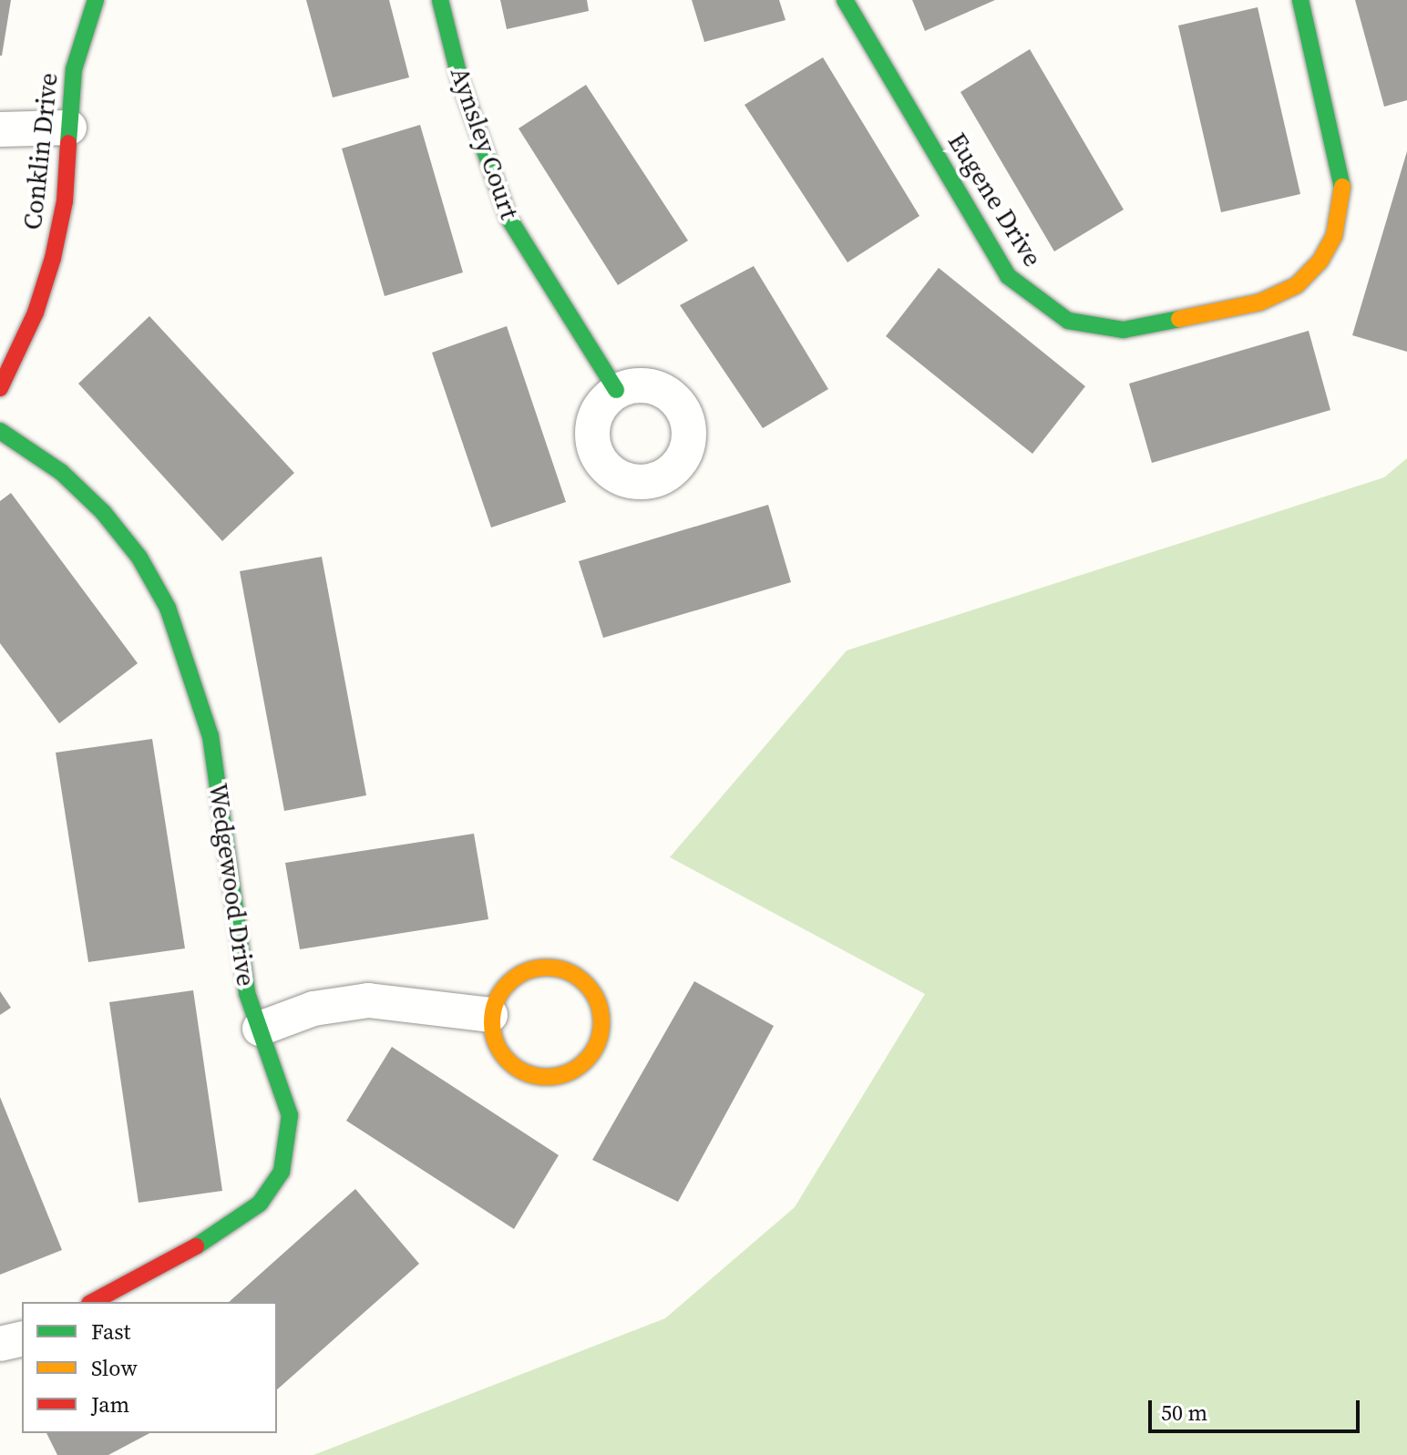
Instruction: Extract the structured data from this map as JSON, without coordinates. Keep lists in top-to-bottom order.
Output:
{
  "streets": {
    "street": [
      "Aynsley Court",
      "Conklin Drive",
      "Eugene Drive",
      "Wedgewood Drive"
    ]
  },
  "legend": ["Fast", "Slow", "Jam"],
  "scale_bar": "50 m"
}
